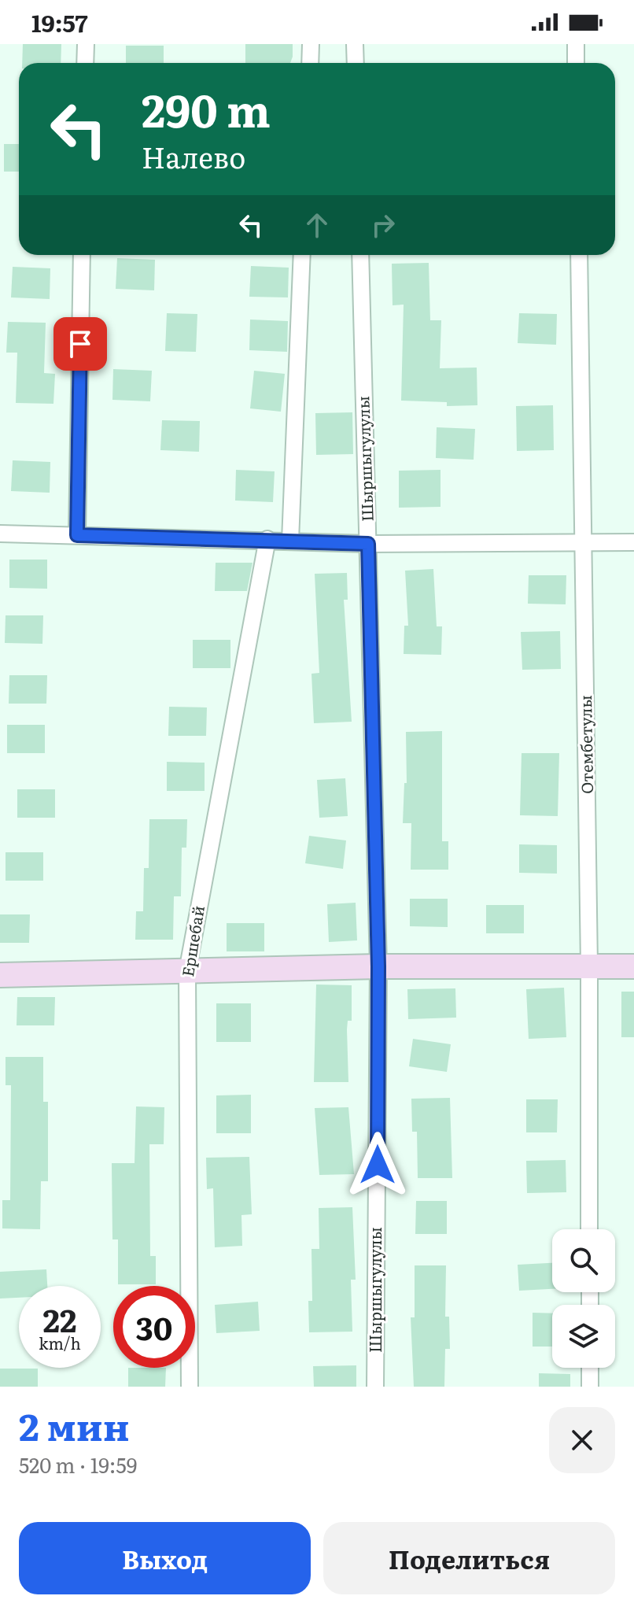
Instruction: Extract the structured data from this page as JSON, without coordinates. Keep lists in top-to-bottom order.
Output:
{
  "streets": {
    "street": ["Шыршыгулулы", "Отембетулы", "Ершебай"]
  },
  "page": {
    "status": "19:57",
    "turn": ["290 m", "Налево"],
    "speed": "22 km/h",
    "limit": "30",
    "heading": ["2 мин", "520 m · 19:59"],
    "buttons": ["Выход", "Поделиться"]
  }
}
